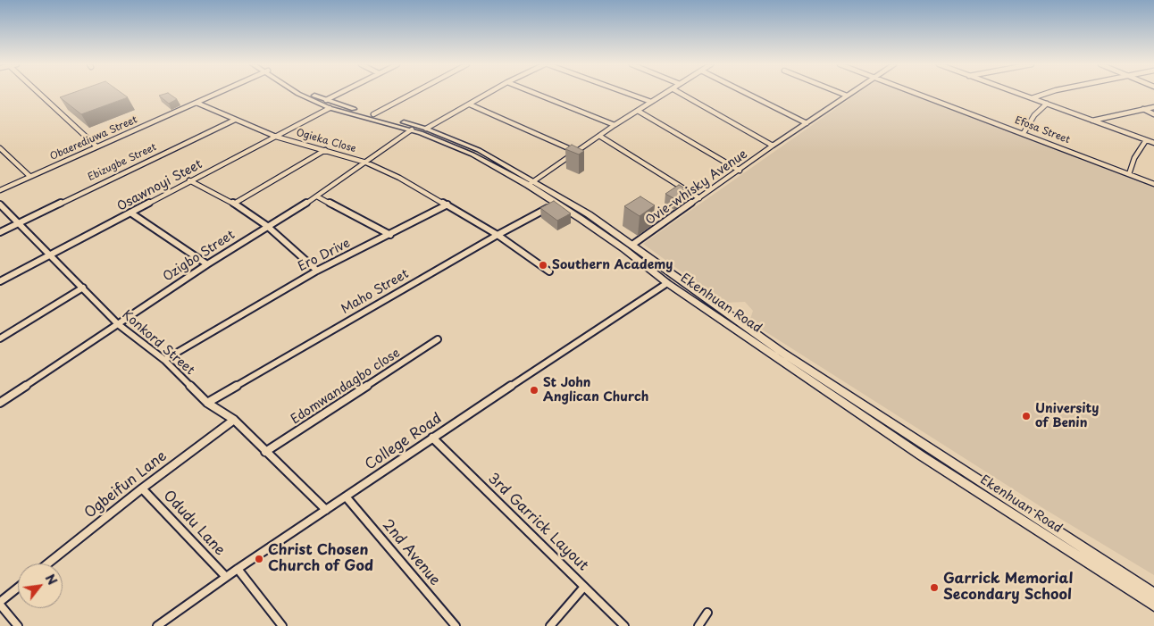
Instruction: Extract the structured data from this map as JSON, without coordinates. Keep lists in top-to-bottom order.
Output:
{
  "streets": {
    "main road": ["Ekenhuan Road"],
    "street": [
      "Efosa Street",
      "Obaerediuwa Street",
      "Ogieka Close",
      "Ebizugbe Street",
      "Osawnoyi Steet",
      "Ovie-whisky Avenue",
      "Ero Drive",
      "Ozigbo Street",
      "Maho Street",
      "Konkord Street",
      "Edomwandagbo close",
      "College Road",
      "Ogbeifun Lane",
      "3rd Garrick Layout",
      "Odudu Lane",
      "2nd Avenue"
    ]
  },
  "crossings": [
    ["Obaerediuwa Street", "Ogieka Close"],
    ["Ogieka Close", "Ebizugbe Street"],
    ["Ogieka Close", "Osawnoyi Steet"],
    ["Ogieka Close", "Ero Drive"],
    ["Ogieka Close", "Ozigbo Street"],
    ["Ebizugbe Street", "Konkord Street"],
    ["Osawnoyi Steet", "Ekenhuan Road"],
    ["Osawnoyi Steet", "Konkord Street"],
    ["Ovie-whisky Avenue", "Ekenhuan Road"],
    ["Ero Drive", "Konkord Street"],
    ["Ozigbo Street", "Ekenhuan Road"],
    ["Ozigbo Street", "Konkord Street"],
    ["Maho Street", "Ekenhuan Road"],
    ["Maho Street", "Konkord Street"],
    ["Ekenhuan Road", "College Road"],
    ["Konkord Street", "Edomwandagbo close"],
    ["Konkord Street", "College Road"],
    ["Konkord Street", "Ogbeifun Lane"],
    ["College Road", "3rd Garrick Layout"],
    ["College Road", "Odudu Lane"],
    ["College Road", "2nd Avenue"],
    ["Ogbeifun Lane", "Odudu Lane"]
  ],
  "places": [
    "Southern Academy",
    "St John Anglican Church",
    "University of Benin",
    "Christ Chosen Church of God",
    "Garrick Memorial Secondary School"
  ],
  "north": "top right"
}
